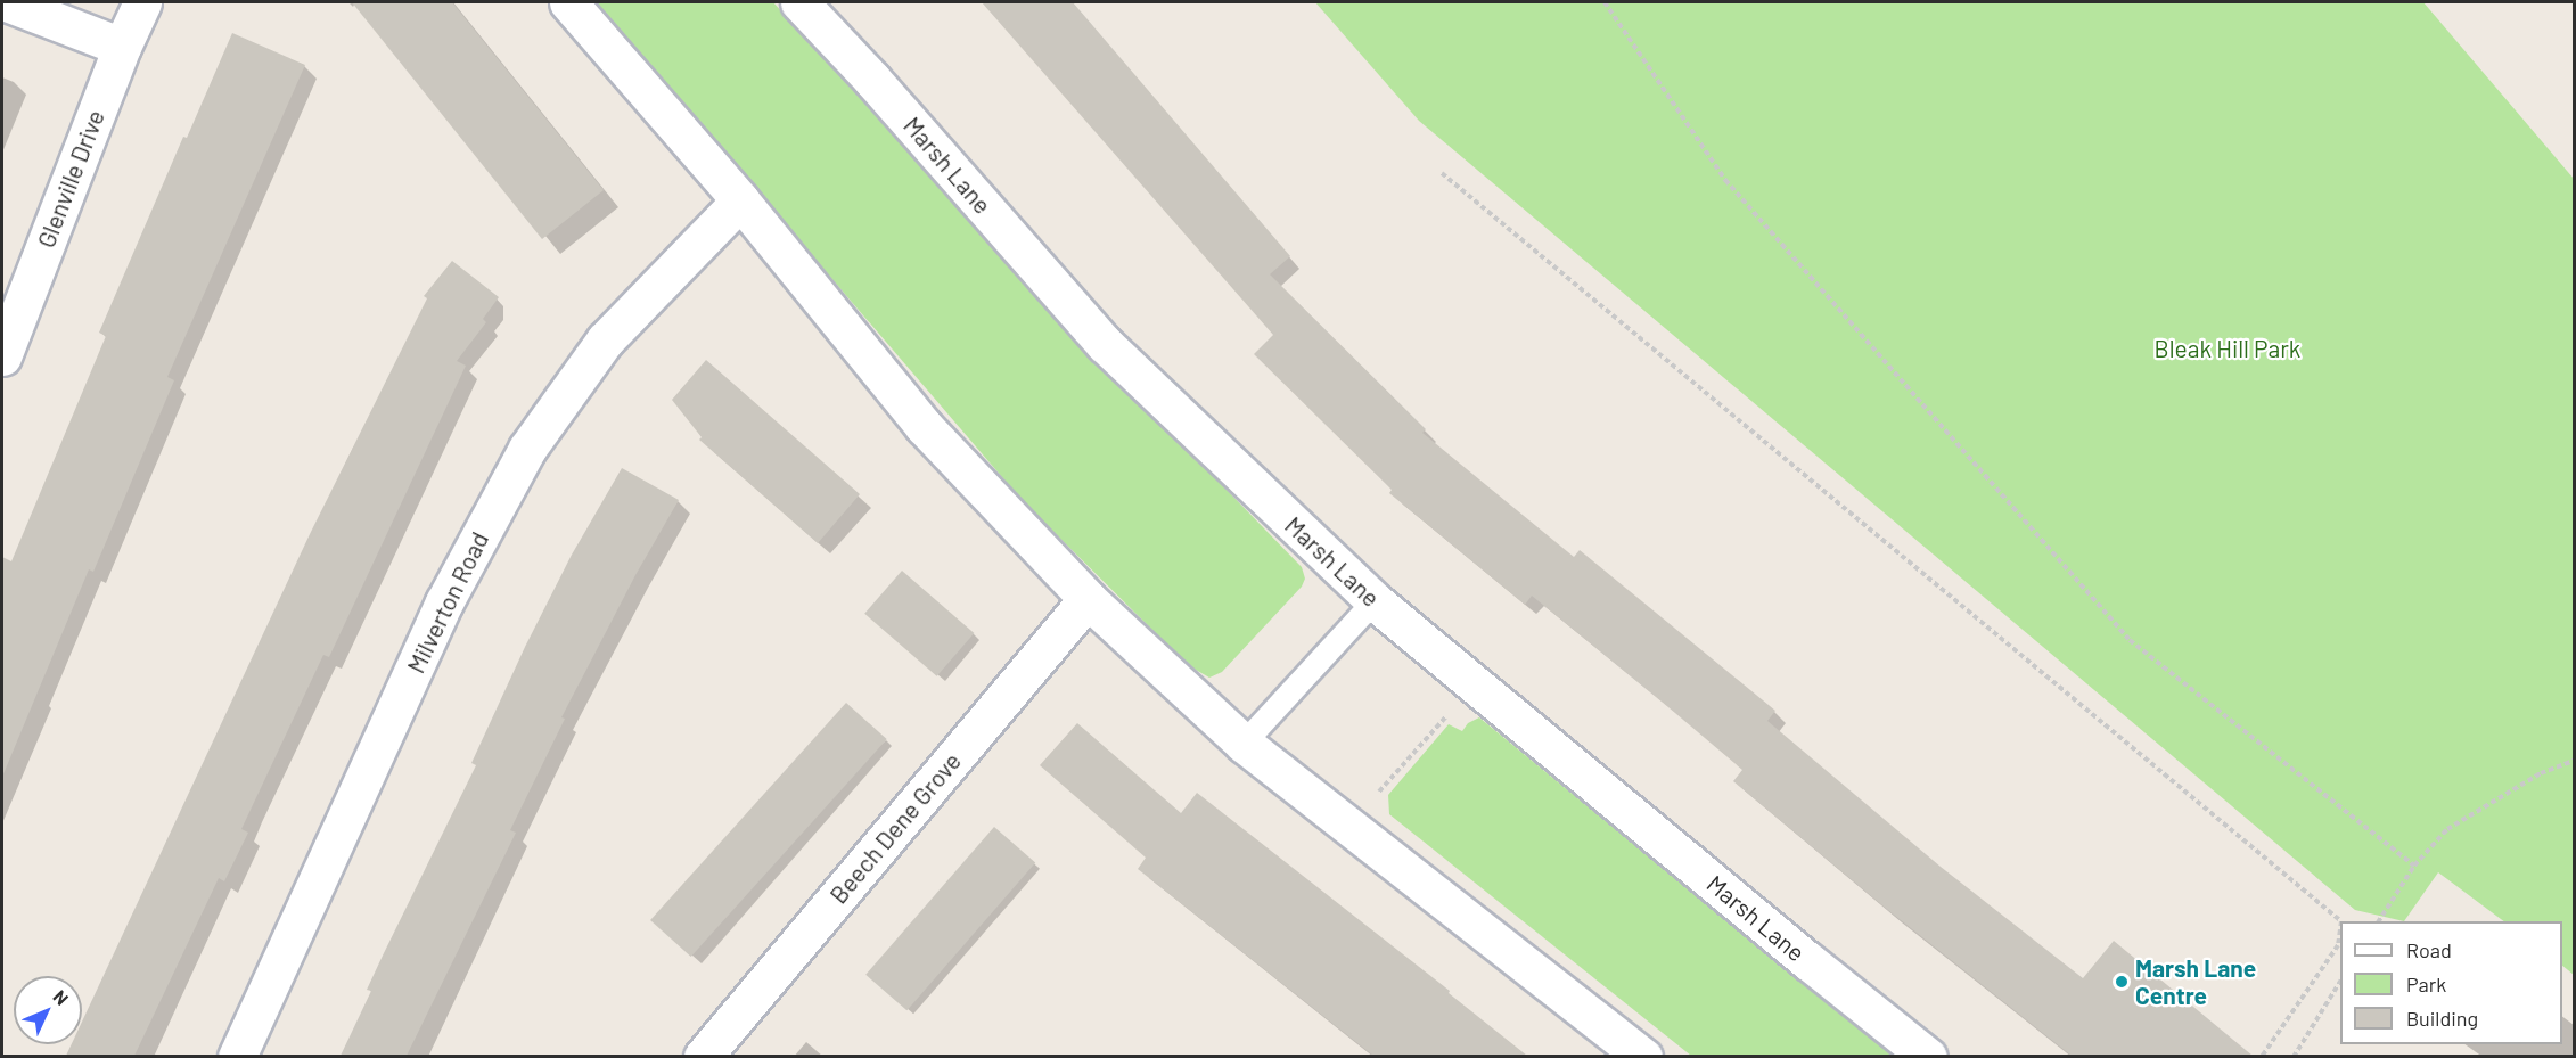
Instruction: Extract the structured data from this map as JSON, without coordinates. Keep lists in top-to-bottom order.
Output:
{
  "streets": {
    "main road": [
      "Marsh Lane",
      "Glenville Drive",
      "Milverton Road",
      "Beech Dene Grove"
    ]
  },
  "parks": ["Bleak Hill Park"],
  "places": ["Marsh Lane Centre"],
  "legend": ["Road", "Park", "Building"],
  "north": "top right"
}
